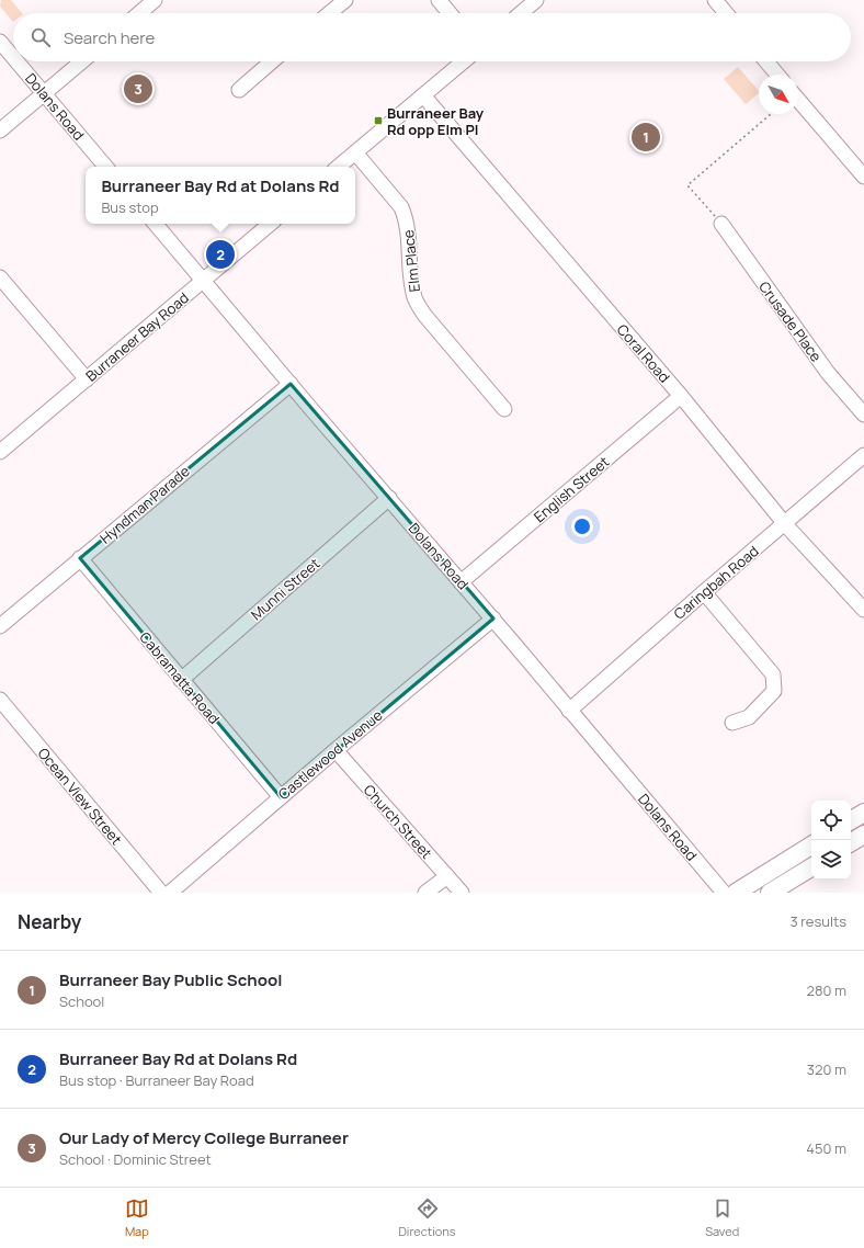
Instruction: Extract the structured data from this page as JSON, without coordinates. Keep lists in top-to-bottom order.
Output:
{
  "streets": {
    "street": [
      "Dolans Road",
      "Elm Place",
      "Crusade Place",
      "Burraneer Bay Road",
      "Coral Road",
      "English Street",
      "Hyndman Parade",
      "Caringbah Road",
      "Munni Street",
      "Cabramatta Road",
      "Castlewood Avenue",
      "Ocean View Street",
      "Church Street"
    ]
  },
  "crossings": [
    ["Dolans Road", "Burraneer Bay Road"],
    ["Dolans Road", "English Street"],
    ["Dolans Road", "Hyndman Parade"],
    ["Dolans Road", "Caringbah Road"],
    ["Dolans Road", "Munni Street"],
    ["Dolans Road", "Castlewood Avenue"],
    ["Coral Road", "English Street"],
    ["Coral Road", "Caringbah Road"],
    ["Hyndman Parade", "Cabramatta Road"],
    ["Munni Street", "Cabramatta Road"],
    ["Cabramatta Road", "Castlewood Avenue"],
    ["Castlewood Avenue", "Church Street"]
  ],
  "places": {
    "transit": ["Burraneer Bay Rd opp Elm Pl"]
  },
  "north": "bottom right",
  "page": {
    "search": "Search here",
    "pins": ["3", "1", "2"],
    "popup": ["Burraneer Bay Rd at Dolans Rd", "Bus stop"],
    "heading": ["Nearby", "3 results"],
    "list": [
      {
        "mark": "1",
        "name": "Burraneer Bay Public School",
        "note": "School",
        "value": "280 m"
      },
      {
        "mark": "2",
        "name": "Burraneer Bay Rd at Dolans Rd",
        "note": "Bus stop · Burraneer Bay Road",
        "value": "320 m"
      },
      {
        "mark": "3",
        "name": "Our Lady of Mercy College Burraneer",
        "note": "School · Dominic Street",
        "value": "450 m"
      }
    ],
    "nav": ["Map", "Directions", "Saved"]
  }
}
